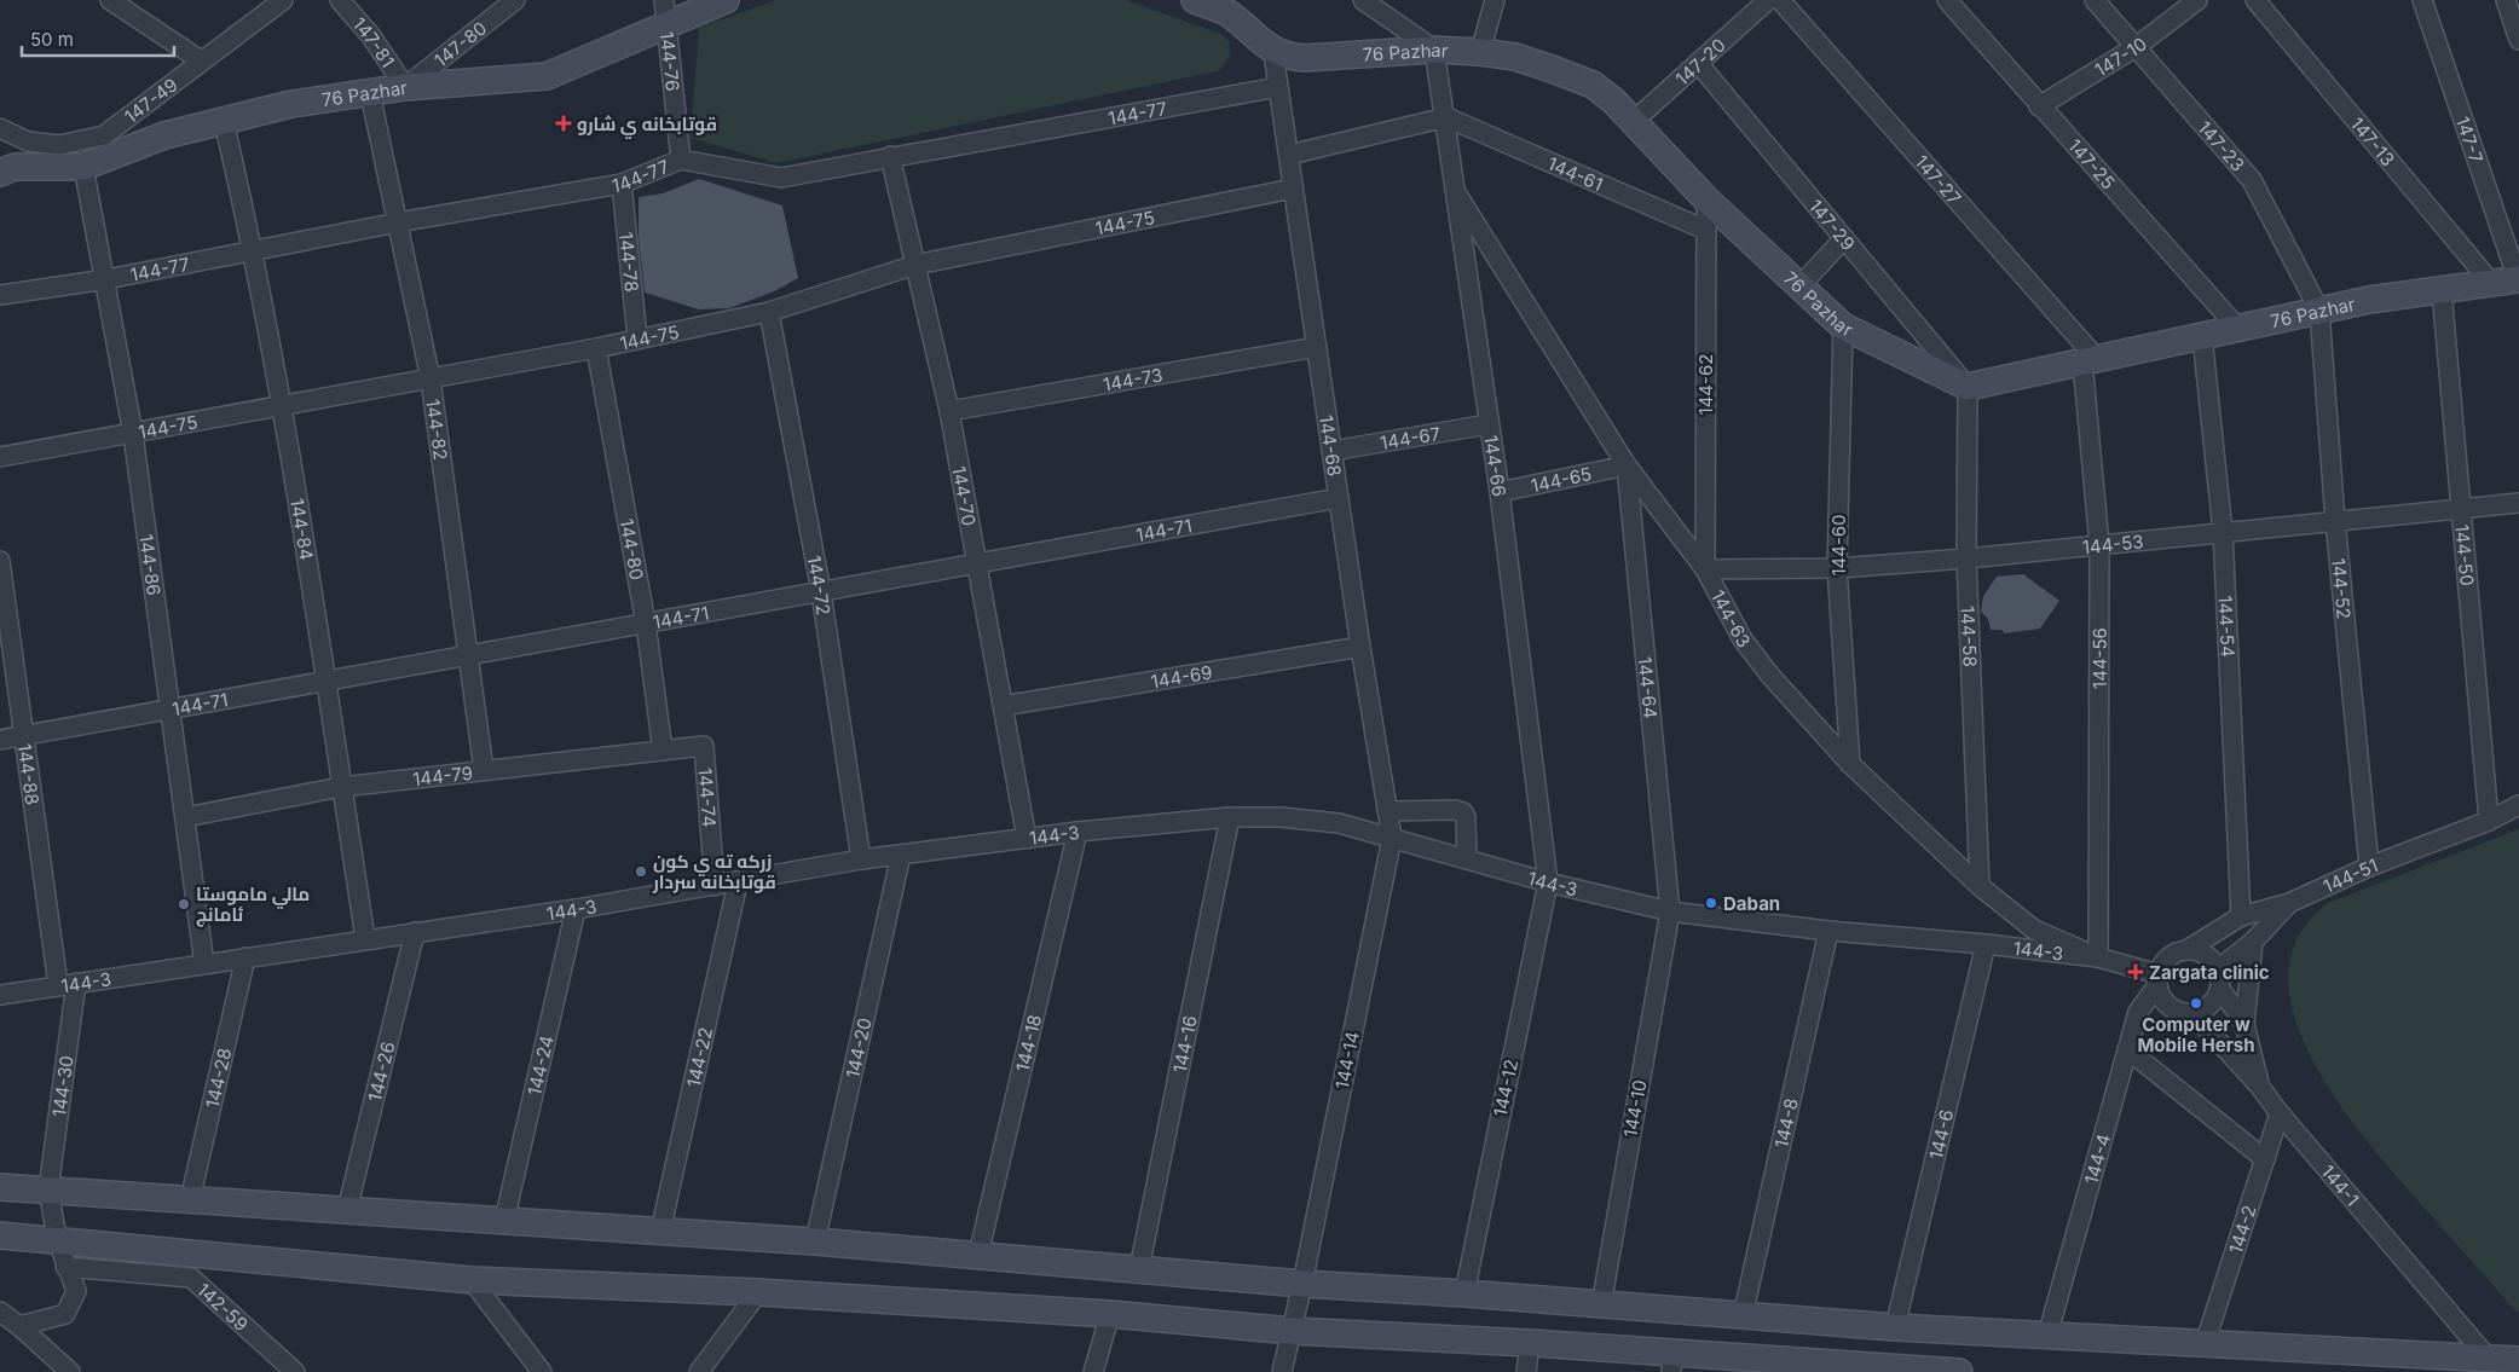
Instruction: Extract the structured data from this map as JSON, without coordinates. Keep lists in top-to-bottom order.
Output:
{
  "streets": {
    "street": [
      "147-81",
      "147-80",
      "76 Pazhar",
      "147-10",
      "147-20",
      "144-76",
      "147-49",
      "144-77",
      "147-7",
      "147-13",
      "147-23",
      "147-25",
      "144-61",
      "147-27",
      "144-75",
      "147-29",
      "144-78",
      "144-73",
      "144-62",
      "144-82",
      "144-67",
      "144-68",
      "144-66",
      "144-65",
      "144-70",
      "144-84",
      "144-71",
      "144-53",
      "144-60",
      "144-80",
      "144-50",
      "144-86",
      "144-72",
      "144-52",
      "144-63",
      "144-54",
      "144-58",
      "144-56",
      "144-69",
      "144-64",
      "144-88",
      "144-79",
      "144-74",
      "144-3",
      "144-51",
      "144-18",
      "144-16",
      "144-20",
      "144-22",
      "144-14",
      "144-24",
      "144-26",
      "144-28",
      "144-30",
      "144-12",
      "144-10",
      "144-8",
      "144-6",
      "144-4",
      "144-1",
      "144-2",
      "142-59"
    ]
  },
  "crossings": [
    ["147-81", "147-80"],
    ["147-81", "76 Pazhar"],
    ["147-80", "76 Pazhar"],
    ["76 Pazhar", "147-20"],
    ["76 Pazhar", "144-76"],
    ["76 Pazhar", "147-7"],
    ["76 Pazhar", "147-13"],
    ["76 Pazhar", "147-23"],
    ["76 Pazhar", "147-25"],
    ["76 Pazhar", "147-27"],
    ["76 Pazhar", "147-29"],
    ["76 Pazhar", "144-62"],
    ["76 Pazhar", "144-82"],
    ["76 Pazhar", "144-68"],
    ["76 Pazhar", "144-66"],
    ["76 Pazhar", "144-84"],
    ["76 Pazhar", "144-60"],
    ["76 Pazhar", "144-50"],
    ["76 Pazhar", "144-86"],
    ["76 Pazhar", "144-52"],
    ["76 Pazhar", "144-54"],
    ["76 Pazhar", "144-58"],
    ["76 Pazhar", "144-56"],
    ["147-10", "147-23"],
    ["147-10", "147-25"],
    ["147-20", "147-29"],
    ["144-76", "144-77"],
    ["144-77", "144-78"],
    ["144-77", "144-82"],
    ["144-77", "144-68"],
    ["144-77", "144-70"],
    ["144-77", "144-84"],
    ["144-77", "144-86"],
    ["147-23", "144-52"],
    ["144-61", "144-62"],
    ["144-61", "144-66"],
    ["147-27", "144-56"],
    ["144-75", "144-78"],
    ["144-75", "144-82"],
    ["144-75", "144-68"],
    ["144-75", "144-70"],
    ["144-75", "144-84"],
    ["144-75", "144-80"],
    ["144-75", "144-86"],
    ["144-75", "144-72"],
    ["147-29", "144-58"],
    ["144-73", "144-68"],
    ["144-73", "144-70"],
    ["144-62", "144-53"],
    ["144-62", "144-63"],
    ["144-82", "144-71"],
    ["144-82", "144-79"],
    ["144-67", "144-68"],
    ["144-67", "144-66"],
    ["144-68", "144-71"],
    ["144-68", "144-69"],
    ["144-68", "144-3"],
    ["144-68", "144-14"],
    ["144-66", "144-65"],
    ["144-66", "144-63"],
    ["144-66", "144-3"],
    ["144-66", "144-12"],
    ["144-65", "144-63"],
    ["144-65", "144-64"],
    ["144-70", "144-71"],
    ["144-70", "144-69"],
    ["144-70", "144-3"],
    ["144-84", "144-71"],
    ["144-84", "144-79"],
    ["144-84", "144-3"],
    ["144-71", "144-80"],
    ["144-71", "144-86"],
    ["144-71", "144-72"],
    ["144-71", "144-88"],
    ["144-53", "144-60"],
    ["144-53", "144-50"],
    ["144-53", "144-52"],
    ["144-53", "144-63"],
    ["144-53", "144-54"],
    ["144-53", "144-58"],
    ["144-53", "144-56"],
    ["144-60", "144-63"],
    ["144-80", "144-79"],
    ["144-50", "144-51"],
    ["144-86", "144-79"],
    ["144-86", "144-3"],
    ["144-72", "144-3"],
    ["144-52", "144-51"],
    ["144-63", "144-58"],
    ["144-63", "144-56"],
    ["144-63", "144-64"],
    ["144-63", "144-3"],
    ["144-54", "144-51"],
    ["144-56", "144-3"],
    ["144-64", "144-3"],
    ["144-64", "144-10"],
    ["144-88", "144-3"],
    ["144-88", "144-30"],
    ["144-79", "144-74"],
    ["144-74", "144-3"],
    ["144-3", "144-51"],
    ["144-3", "144-18"],
    ["144-3", "144-16"],
    ["144-3", "144-20"],
    ["144-3", "144-22"],
    ["144-3", "144-14"],
    ["144-3", "144-24"],
    ["144-3", "144-26"],
    ["144-3", "144-28"],
    ["144-3", "144-30"],
    ["144-3", "144-12"],
    ["144-3", "144-10"],
    ["144-3", "144-8"],
    ["144-3", "144-6"],
    ["144-3", "144-4"],
    ["144-3", "144-1"],
    ["144-51", "144-4"],
    ["144-51", "144-1"],
    ["144-30", "142-59"],
    ["144-4", "144-1"],
    ["144-1", "144-2"]
  ],
  "places": {
    "health": ["قوتابخانه ي شارو", "Zargata clinic"],
    "other": [
      "زركه ته ي كون قوتابخانه سردار",
      "Daban",
      "مالي ماموستا ئامانج",
      "Computer w Mobile Hersh"
    ]
  },
  "scale_bar": "50 m"
}
